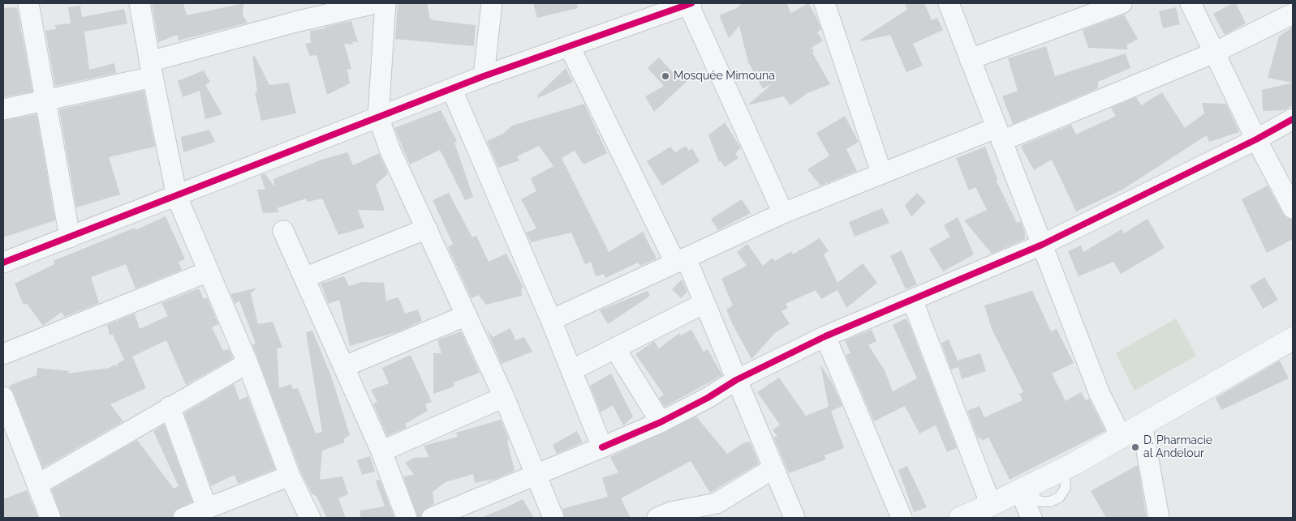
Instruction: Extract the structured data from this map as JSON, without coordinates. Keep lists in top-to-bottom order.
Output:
{
  "places": ["Mosquée Mimouna", "D. Pharmacie al Andelour"]
}
